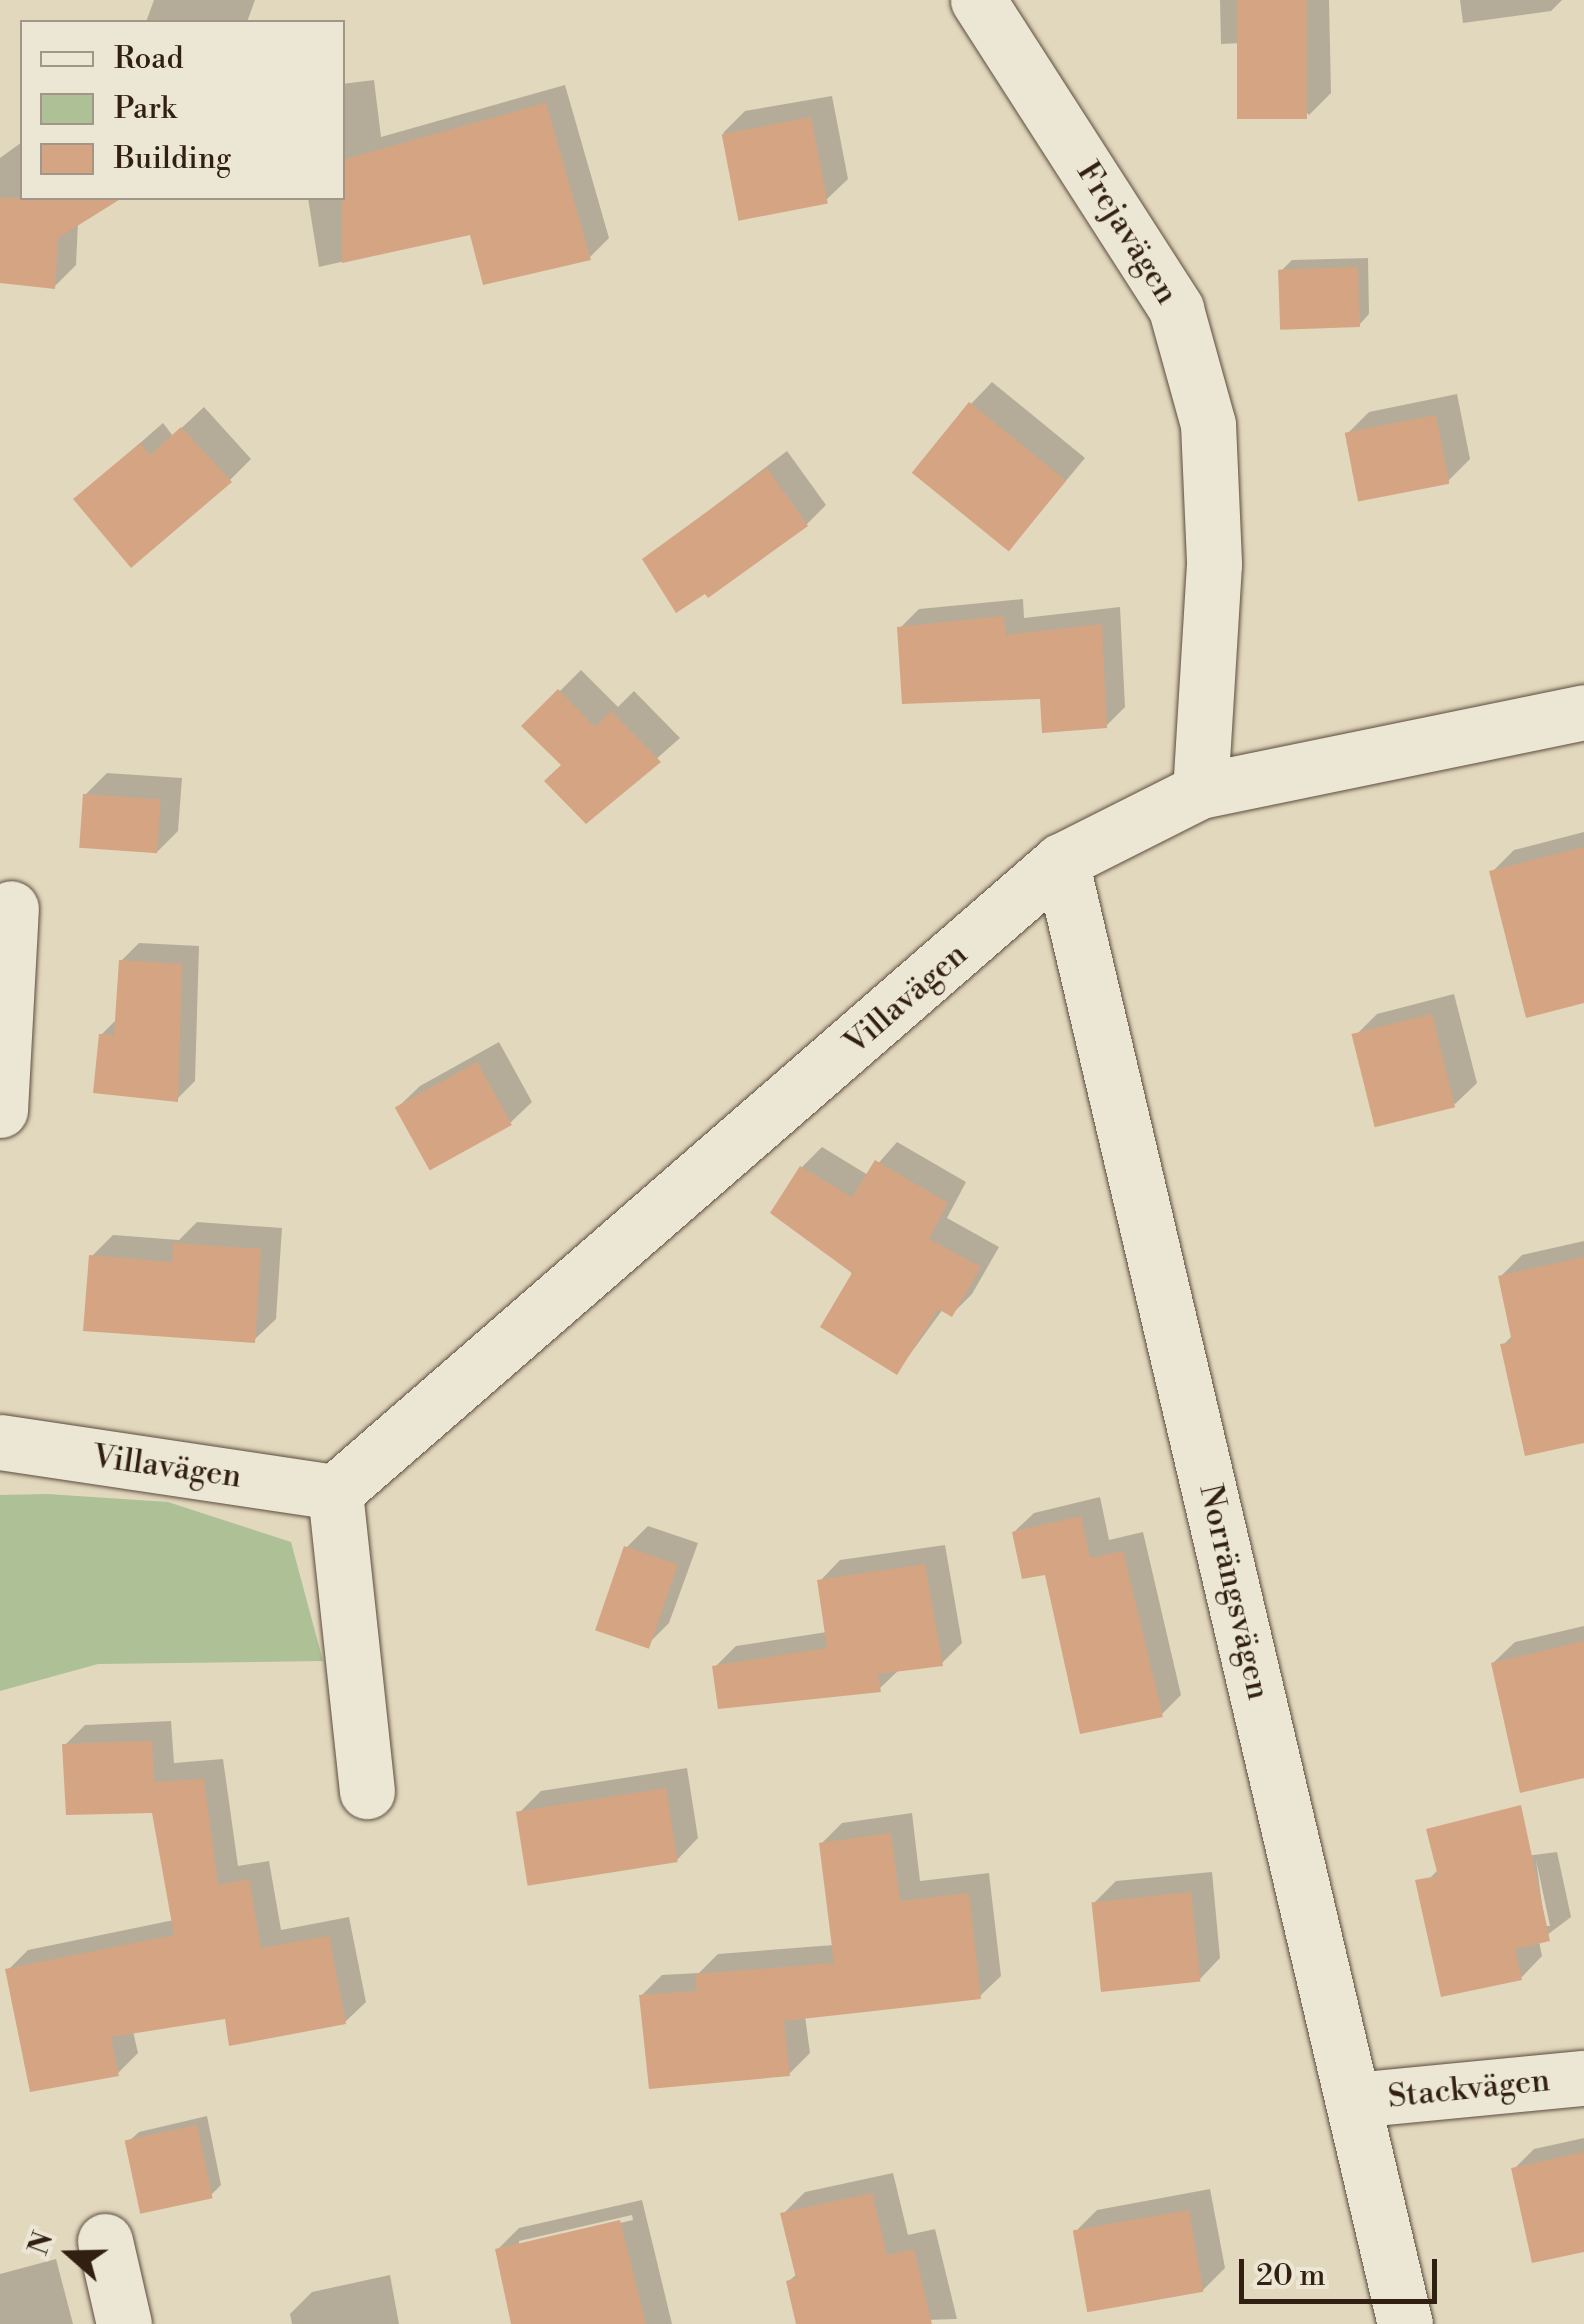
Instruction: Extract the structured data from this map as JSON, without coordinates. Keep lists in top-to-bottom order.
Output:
{
  "streets": {
    "street": [
      "Frejavägen",
      "Villavägen",
      "Norrängsvägen",
      "Stackvägen"
    ]
  },
  "crossings": [
    ["Frejavägen", "Villavägen"],
    ["Villavägen", "Norrängsvägen"],
    ["Norrängsvägen", "Stackvägen"]
  ],
  "legend": ["Road", "Park", "Building"],
  "scale_bar": "20 m",
  "north": "left"
}
